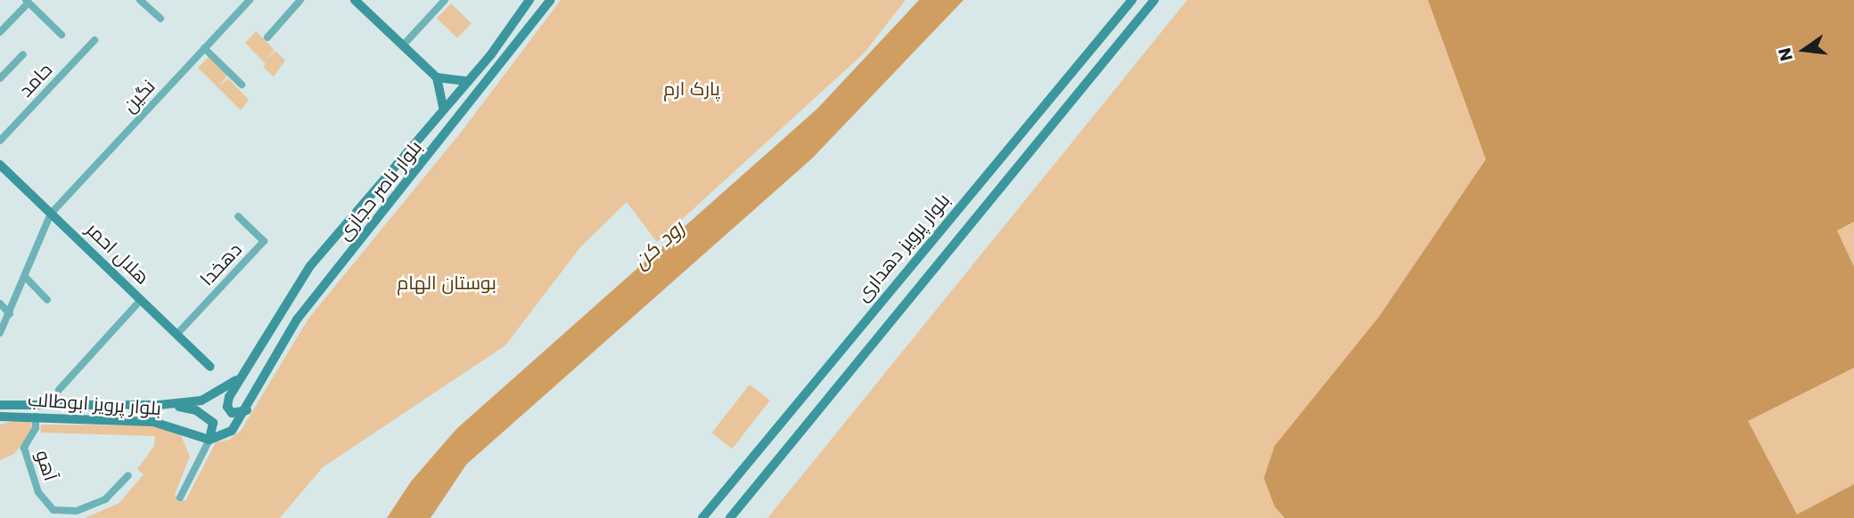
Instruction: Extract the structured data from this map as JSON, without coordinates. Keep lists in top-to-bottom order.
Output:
{
  "streets": {
    "main road": [
      "بلوار ناصر حجازی",
      "بلوار پرویز دهداری",
      "هلال احمر",
      "بلوار پرویز ابوطالب"
    ],
    "street": [
      "حامد",
      "نگین",
      "دهخدا",
      "آهو"
    ]
  },
  "crossings": [
    ["نگین", "هلال احمر"],
    ["بلوار ناصر حجازی", "بلوار پرویز ابوطالب"],
    ["هلال احمر", "دهخدا"],
    ["بلوار پرویز ابوطالب", "آهو"]
  ],
  "water": ["رود کن"],
  "parks": ["پارک ارم", "بوستان الهام"],
  "north": "left"
}
